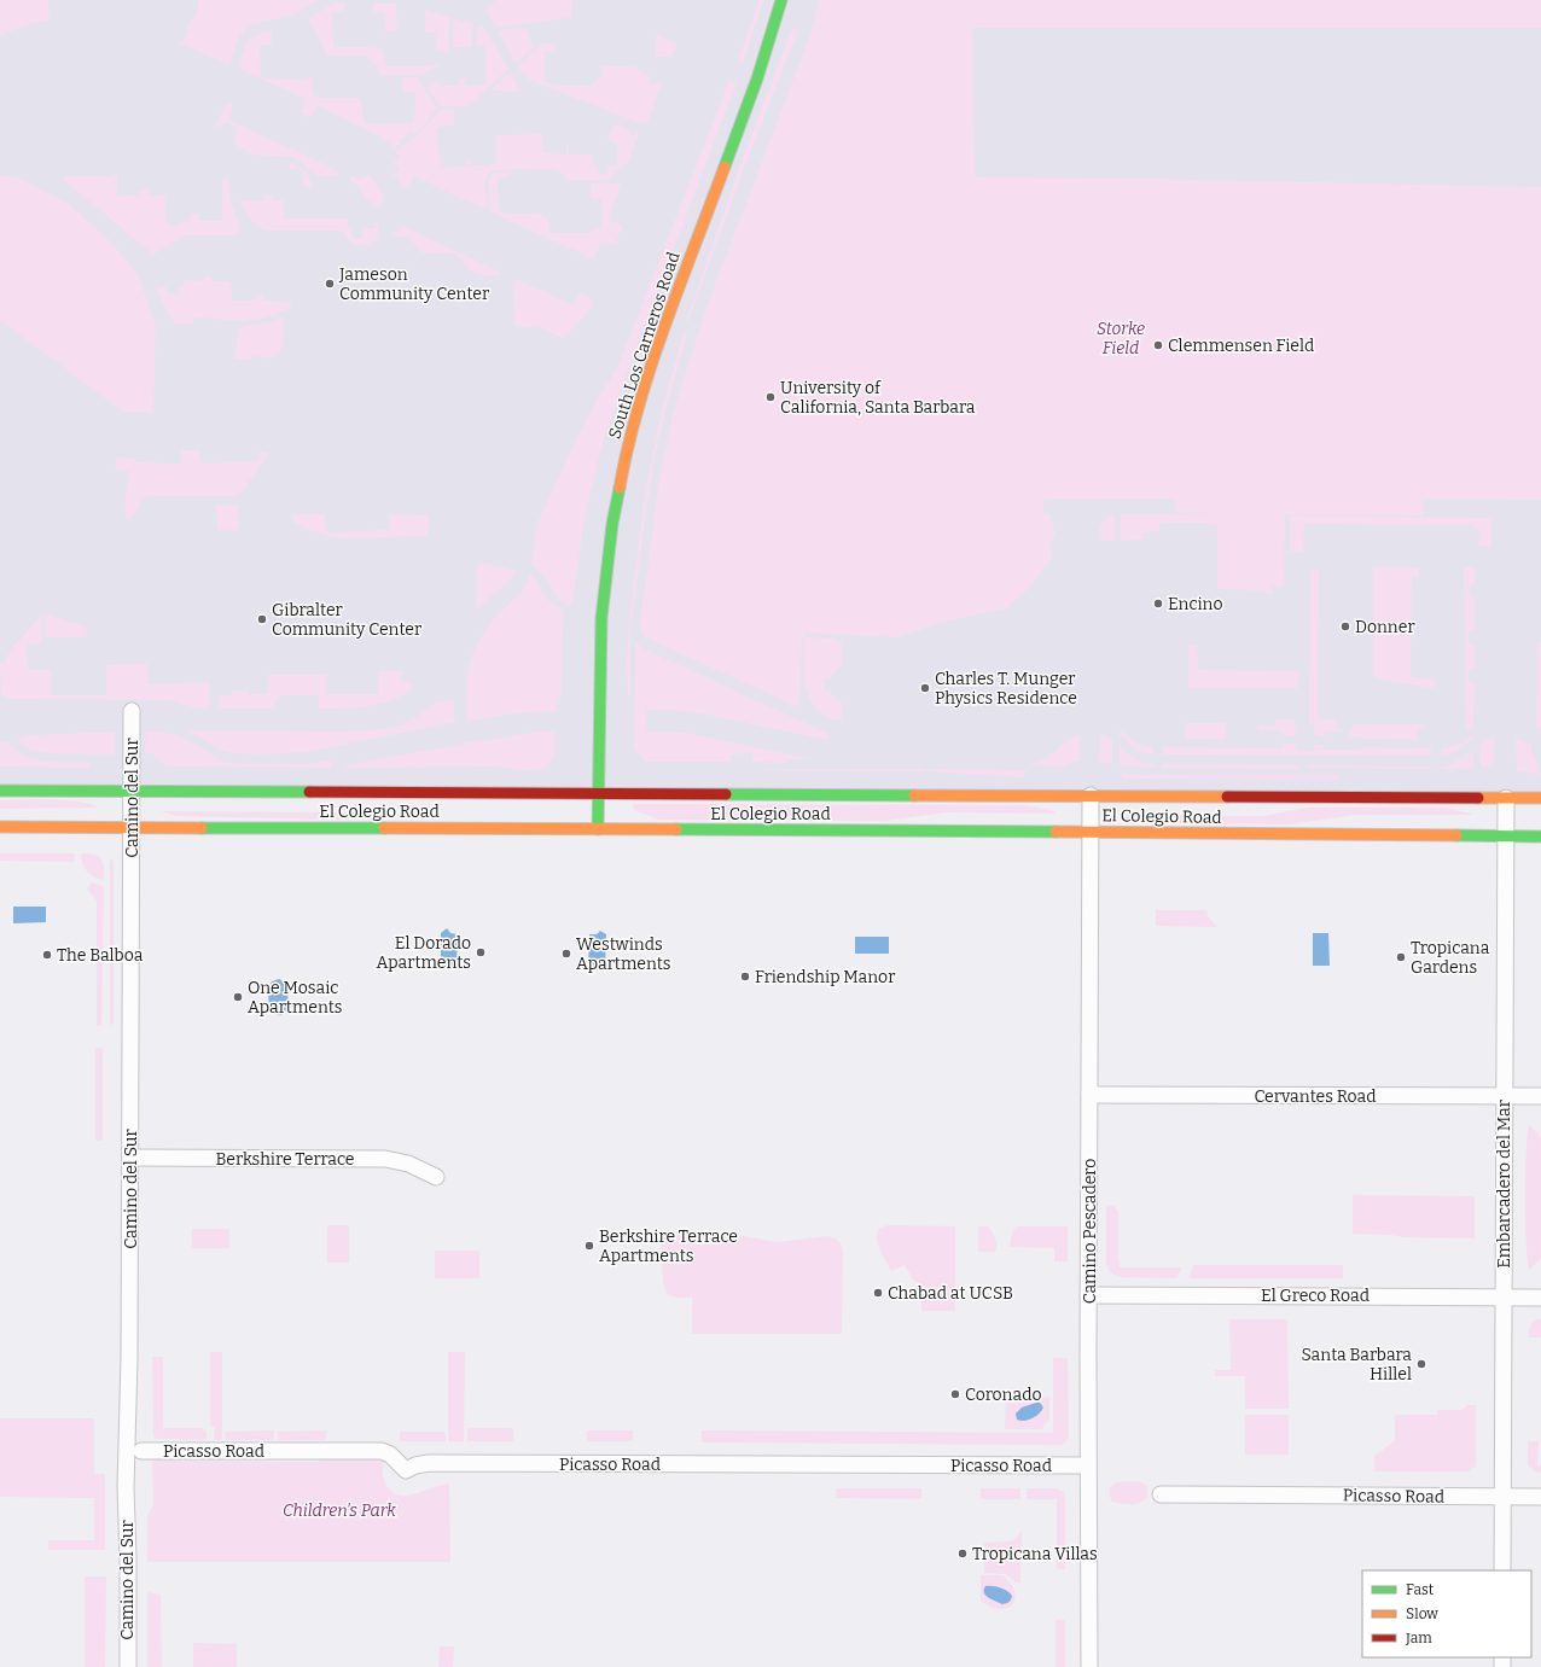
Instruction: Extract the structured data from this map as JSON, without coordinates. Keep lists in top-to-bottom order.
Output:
{
  "streets": {
    "main road": ["South Los Carneros Road", "El Colegio Road"],
    "street": [
      "Camino del Sur",
      "Cervantes Road",
      "Berkshire Terrace",
      "Embarcadero del Mar",
      "Camino Pescadero",
      "El Greco Road",
      "Picasso Road"
    ]
  },
  "crossings": [
    ["South Los Carneros Road", "El Colegio Road"],
    ["Camino del Sur", "El Colegio Road"],
    ["Camino del Sur", "Berkshire Terrace"],
    ["El Colegio Road", "Embarcadero del Mar"],
    ["El Colegio Road", "Camino Pescadero"],
    ["Cervantes Road", "Embarcadero del Mar"],
    ["Cervantes Road", "Camino Pescadero"],
    ["Embarcadero del Mar", "El Greco Road"],
    ["Embarcadero del Mar", "Picasso Road"],
    ["Camino Pescadero", "El Greco Road"],
    ["Camino Pescadero", "Picasso Road"]
  ],
  "parks": ["Storke Field", "Children's Park"],
  "places": [
    "Jameson Community Center",
    "Clemmensen Field",
    "University of California, Santa Barbara",
    "Encino",
    "Gibralter Community Center",
    "Donner",
    "Charles T. Munger Physics Residence",
    "El Dorado Apartments",
    "Westwinds Apartments",
    "The Balboa",
    "Tropicana Gardens",
    "Friendship Manor",
    "One Mosaic Apartments",
    "Berkshire Terrace Apartments",
    "Chabad at UCSB",
    "Santa Barbara Hillel",
    "Coronado",
    "Tropicana Villas"
  ],
  "legend": ["Fast", "Slow", "Jam"]
}
